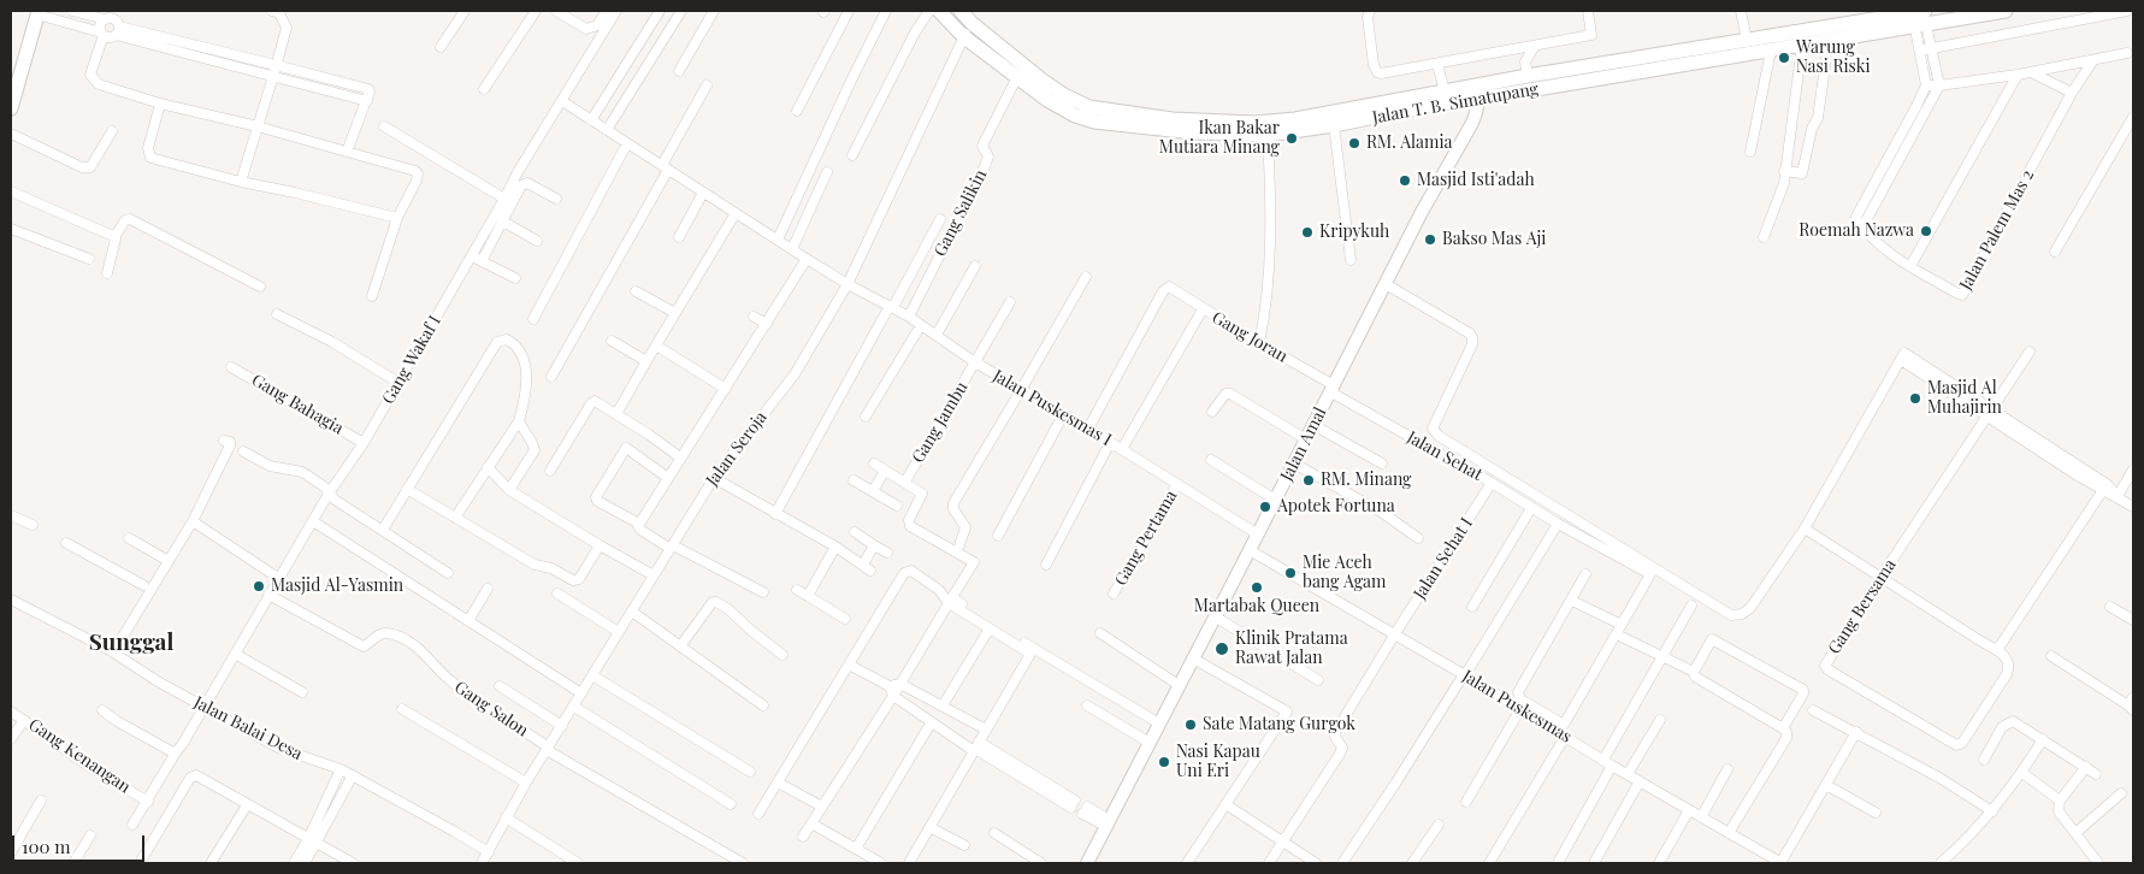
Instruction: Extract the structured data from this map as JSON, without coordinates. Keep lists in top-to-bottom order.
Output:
{
  "streets": {
    "main road": ["Jalan T. B. Simatupang"],
    "street": [
      "Gang Salikin",
      "Jalan Palem Mas 2",
      "Gang Joran",
      "Gang Wakaf I",
      "Gang Bahagia",
      "Jalan Puskesmas I",
      "Gang Jambu",
      "Jalan Amal",
      "Jalan Seroja",
      "Jalan Sehat",
      "Gang Pertama",
      "Jalan Sehat I",
      "Gang Bersama",
      "Jalan Puskesmas",
      "Gang Salon",
      "Jalan Balai Desa",
      "Gang Kenangan"
    ]
  },
  "crossings": [
    ["Jalan T. B. Simatupang", "Gang Salikin"],
    ["Jalan T. B. Simatupang", "Jalan Amal"],
    ["Jalan T. B. Simatupang", "Jalan Seroja"],
    ["Gang Salikin", "Jalan Puskesmas I"],
    ["Gang Joran", "Jalan Puskesmas I"],
    ["Gang Joran", "Jalan Amal"],
    ["Gang Joran", "Jalan Sehat"],
    ["Gang Wakaf I", "Gang Bahagia"],
    ["Gang Wakaf I", "Jalan Puskesmas I"],
    ["Gang Wakaf I", "Gang Salon"],
    ["Gang Wakaf I", "Jalan Balai Desa"],
    ["Gang Wakaf I", "Gang Kenangan"],
    ["Jalan Puskesmas I", "Gang Jambu"],
    ["Jalan Puskesmas I", "Jalan Amal"],
    ["Jalan Puskesmas I", "Jalan Seroja"],
    ["Jalan Puskesmas I", "Gang Pertama"],
    ["Jalan Amal", "Jalan Sehat"],
    ["Jalan Amal", "Jalan Puskesmas"],
    ["Jalan Seroja", "Gang Salon"],
    ["Jalan Seroja", "Jalan Balai Desa"],
    ["Jalan Sehat", "Jalan Sehat I"],
    ["Jalan Sehat I", "Jalan Puskesmas"]
  ],
  "districts": ["Sunggal"],
  "places": [
    "Warung Nasi Riski",
    "Ikan Bakar Mutiara Minang",
    "RM. Alamia",
    "Masjid Isti'adah",
    "Roemah Nazwa",
    "Kripykuh",
    "Bakso Mas Aji",
    "Masjid Al Muhajirin",
    "RM. Minang",
    "Apotek Fortuna",
    "Mie Aceh bang Agam",
    "Masjid Al-Yasmin",
    "Martabak Queen",
    "Klinik Pratama Rawat Jalan",
    "Sate Matang Gurgok",
    "Nasi Kapau Uni Eri"
  ],
  "scale_bar": "100 m"
}
